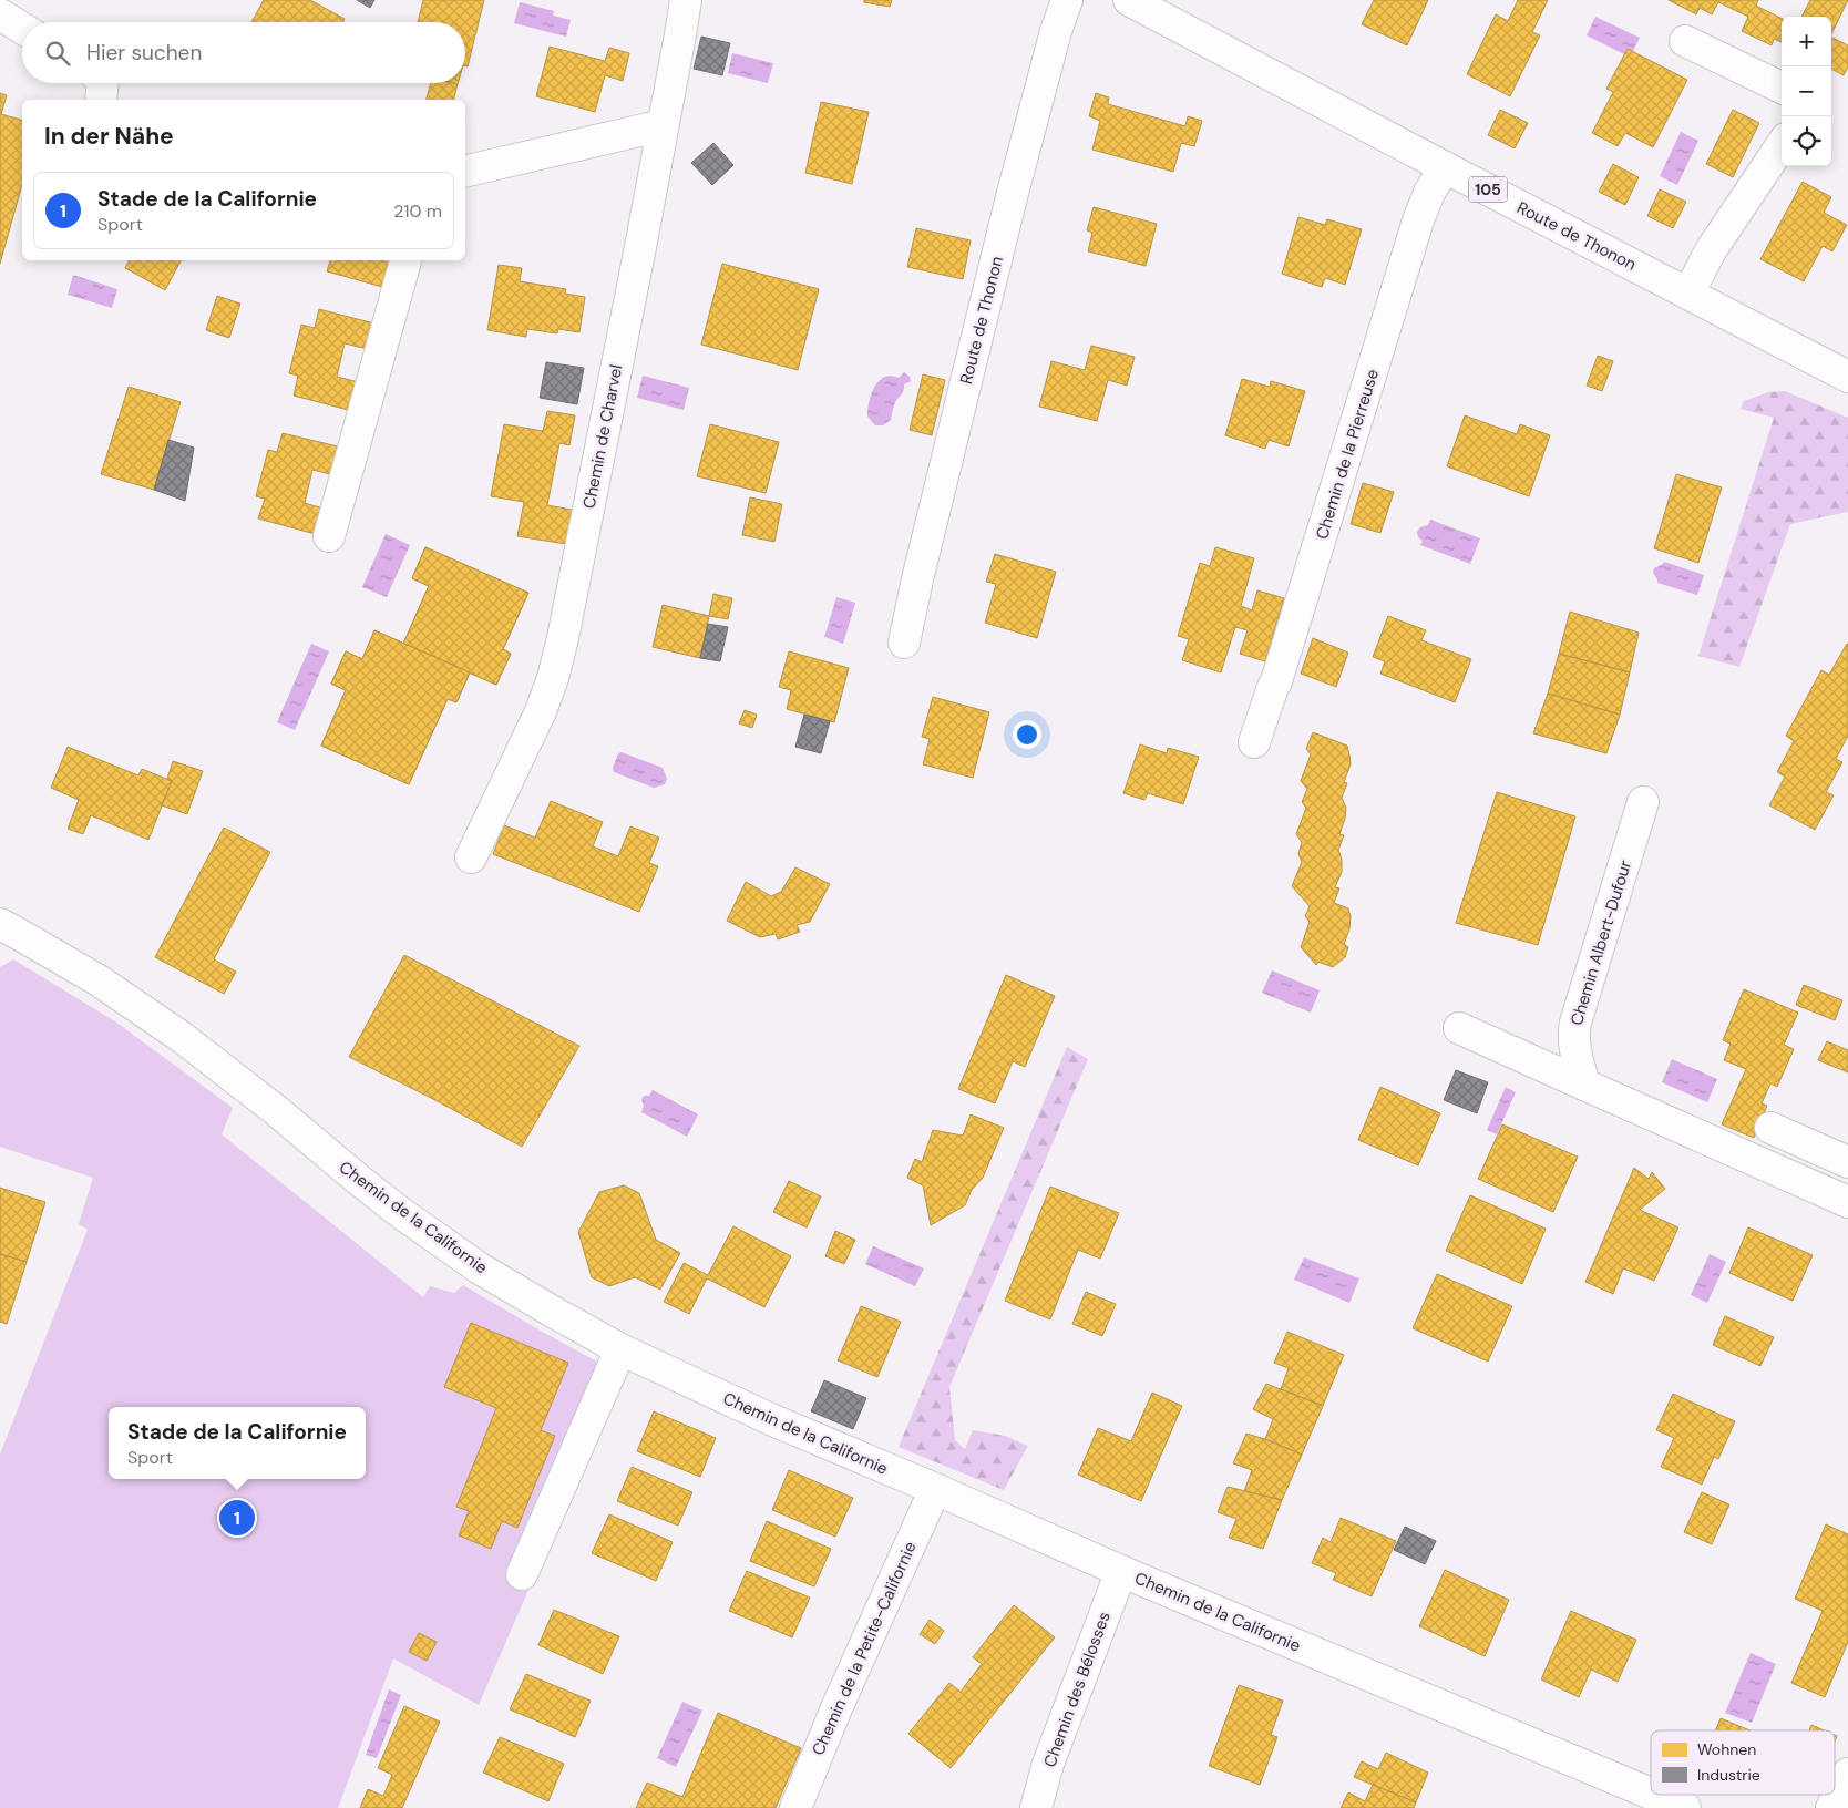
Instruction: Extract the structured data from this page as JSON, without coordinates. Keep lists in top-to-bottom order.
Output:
{
  "streets": {
    "street": [
      "105",
      "Route de Thonon",
      "Chemin de Charvel",
      "Chemin de la Pierreuse",
      "Chemin Albert-Dufour",
      "Chemin de la Californie",
      "Chemin de la Petite-Californie",
      "Chemin des Bélosses"
    ]
  },
  "crossings": [
    ["Route de Thonon", "Chemin de la Pierreuse"],
    ["Chemin de la Californie", "Chemin de la Petite-Californie"],
    ["Chemin de la Californie", "Chemin des Bélosses"]
  ],
  "legend": ["Wohnen", "Industrie"],
  "page": {
    "map_buttons": ["+", "−"],
    "search": "Hier suchen",
    "heading": "In der Nähe",
    "list": [
      {
        "mark": "1",
        "name": "Stade de la Californie",
        "note": "Sport",
        "value": "210 m"
      }
    ],
    "popup": ["Stade de la Californie", "Sport"],
    "pins": "1"
  }
}
